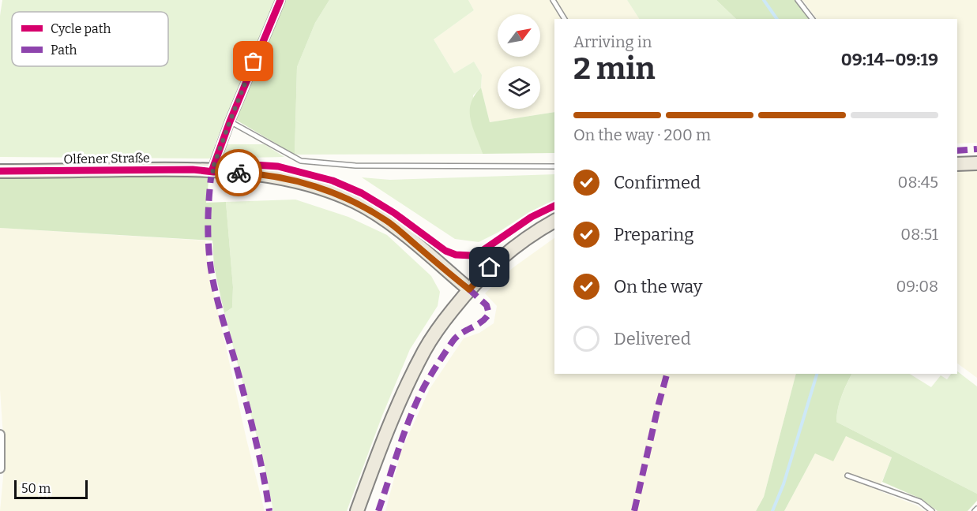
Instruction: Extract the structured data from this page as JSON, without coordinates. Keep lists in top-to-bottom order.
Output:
{
  "streets": {
    "main road": ["Olfener Straße"]
  },
  "legend": ["Cycle path", "Path"],
  "scale_bar": "50 m",
  "north": "top right",
  "page": {
    "heading": ["2 min", "Arriving in", "09:14–09:19"],
    "bar": "On the way · 200 m",
    "list": [
      ["Confirmed", "08:45"],
      ["Preparing", "08:51"],
      ["On the way", "09:08"],
      "Delivered"
    ],
    "scale": "50 m"
  }
}
